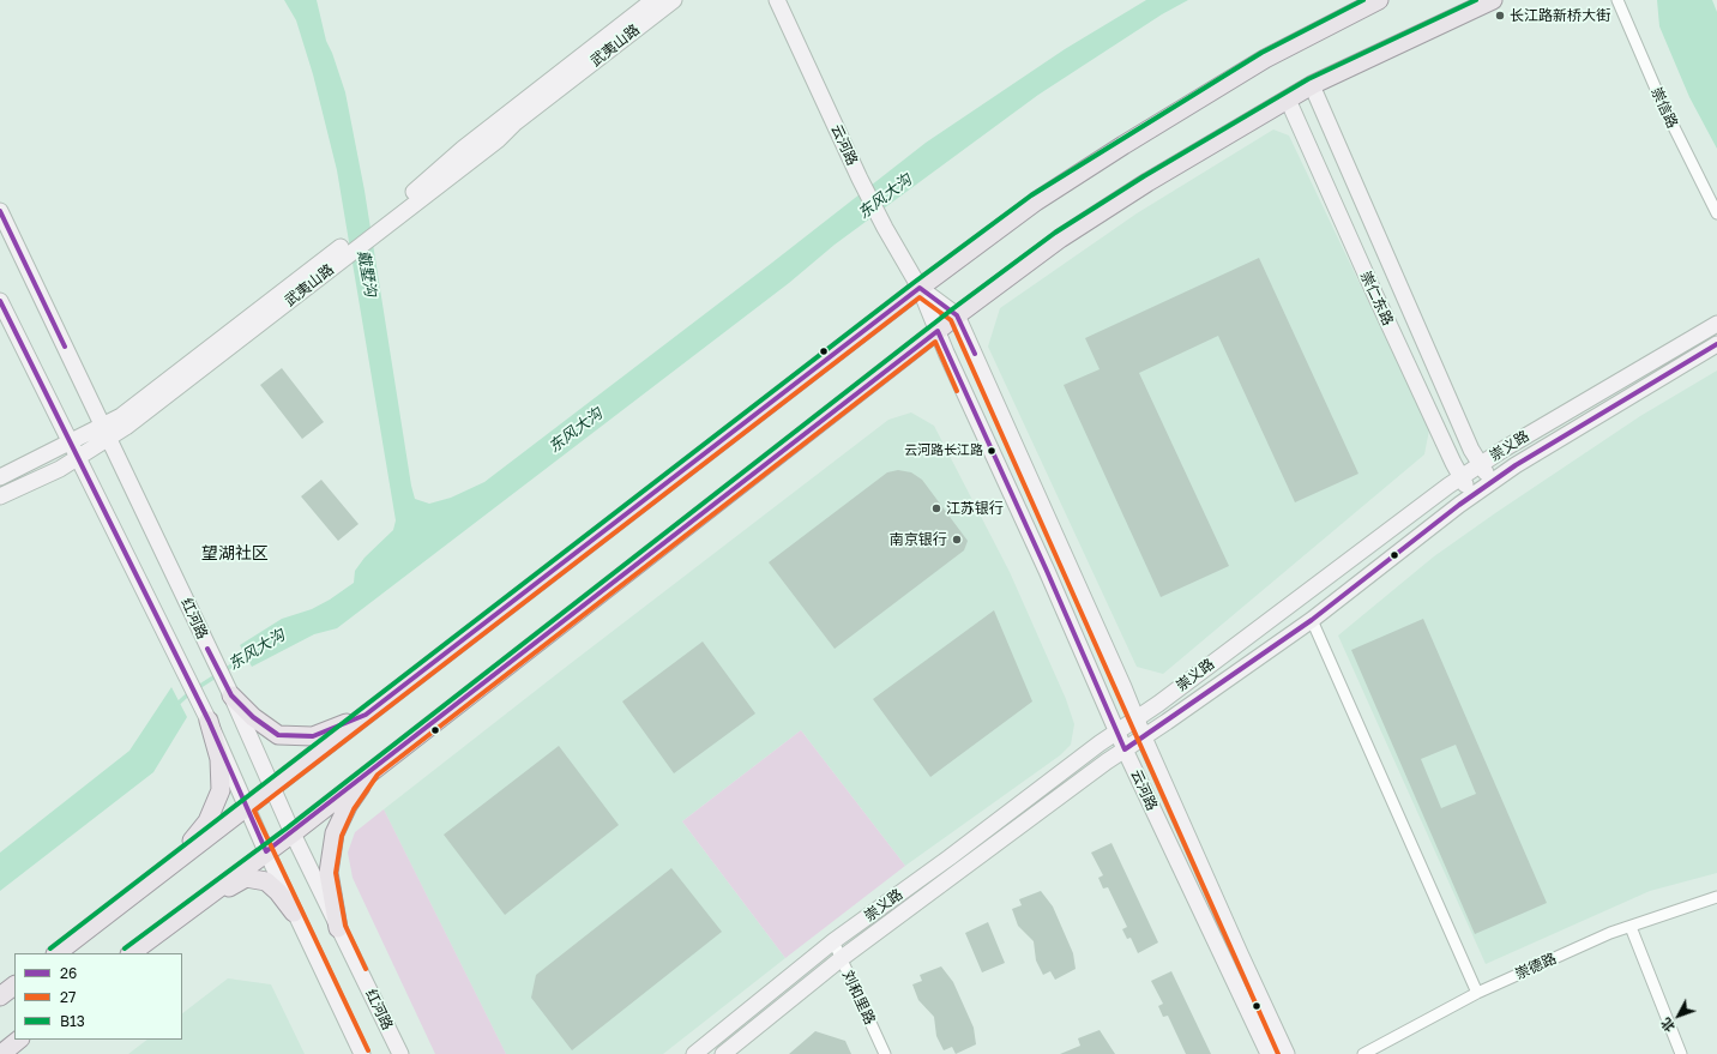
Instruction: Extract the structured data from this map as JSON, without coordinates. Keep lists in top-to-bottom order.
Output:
{
  "streets": {
    "street": [
      "武夷山路",
      "崇信路",
      "云河路",
      "崇仁东路",
      "崇义路",
      "红河路",
      "崇德路",
      "刘和里路"
    ]
  },
  "crossings": [
    ["武夷山路", "红河路"],
    ["云河路", "崇义路"],
    ["崇仁东路", "崇义路"],
    ["崇义路", "刘和里路"]
  ],
  "districts": ["望湖社区"],
  "water": ["东风大沟", "戴墅沟"],
  "places": [
    "长江路新桥大街",
    "云河路长江路",
    "江苏银行",
    "南京银行"
  ],
  "lines": ["transit line B13", "transit line 26", "transit line 27"],
  "legend": ["26", "27", "B13"],
  "north": "bottom left"
}
